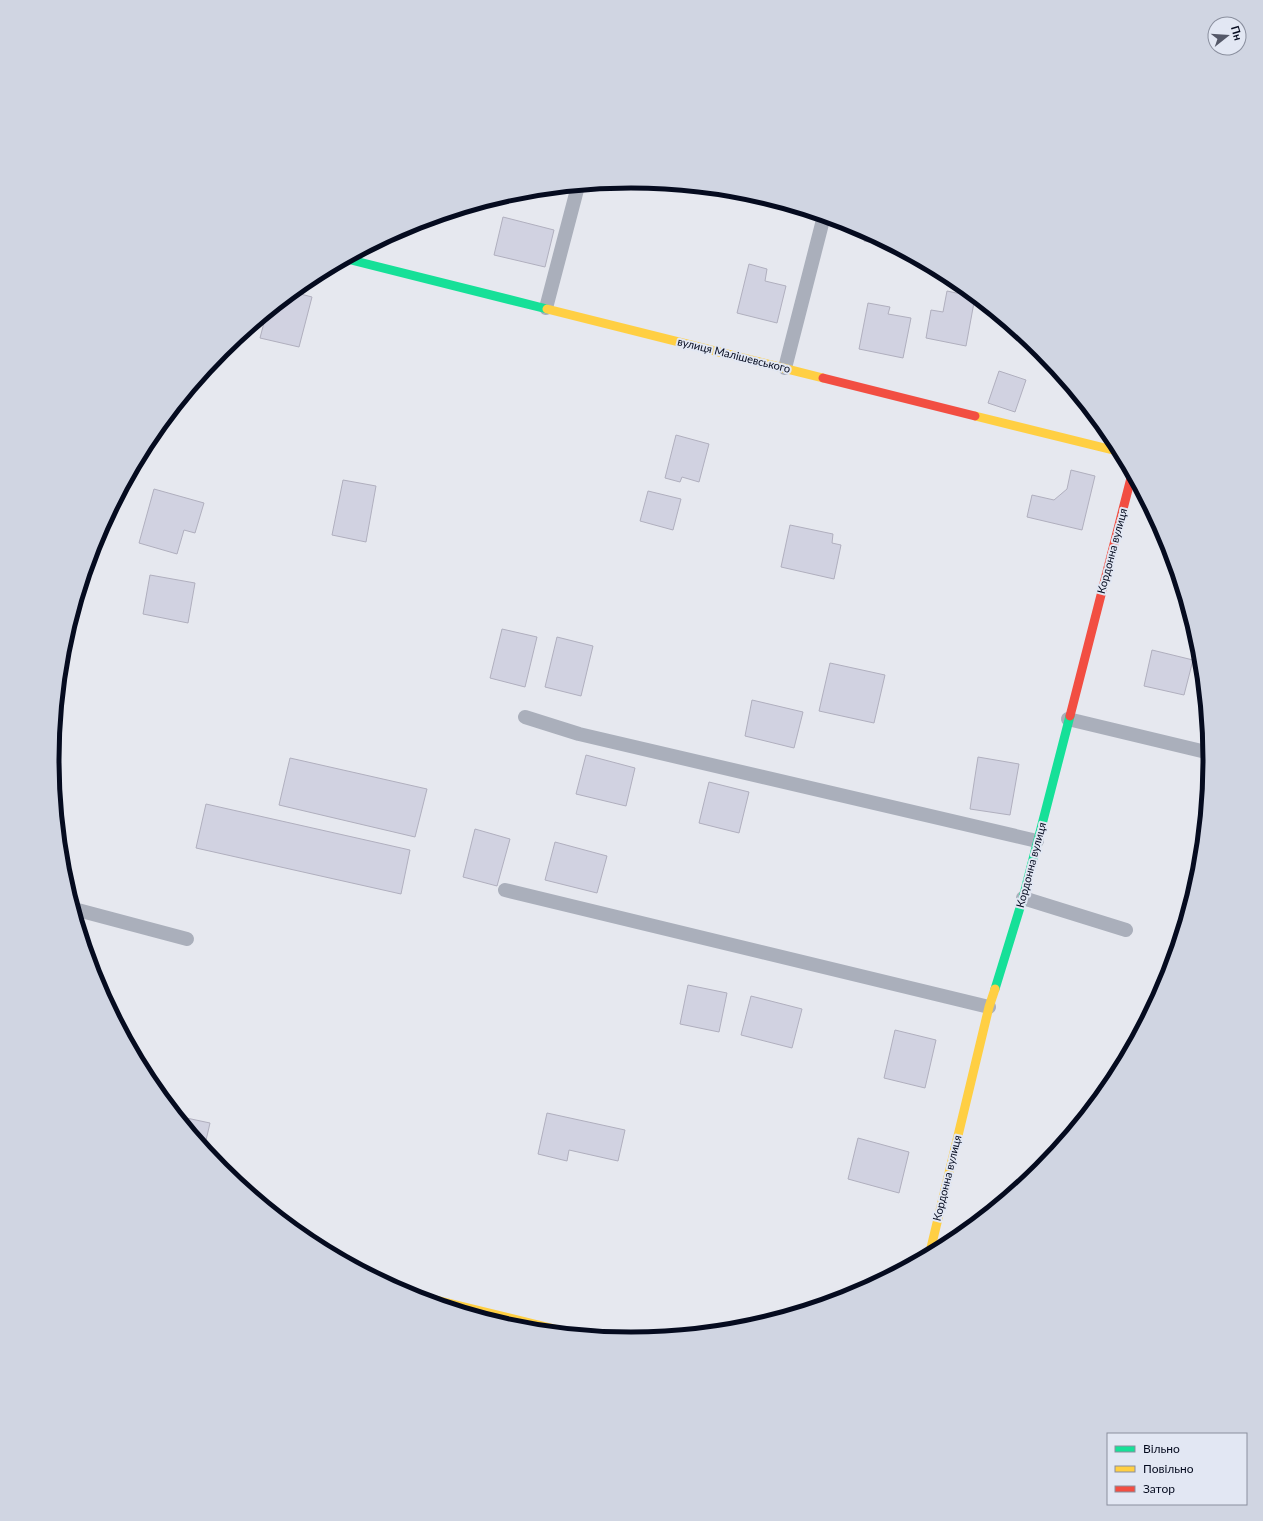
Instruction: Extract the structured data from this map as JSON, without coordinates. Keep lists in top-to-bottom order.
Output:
{
  "streets": {
    "street": ["вулиця Малішевського", "Кордонна вулиця"]
  },
  "legend": ["Вільно", "Повільно", "Затор"],
  "north": "right"
}
